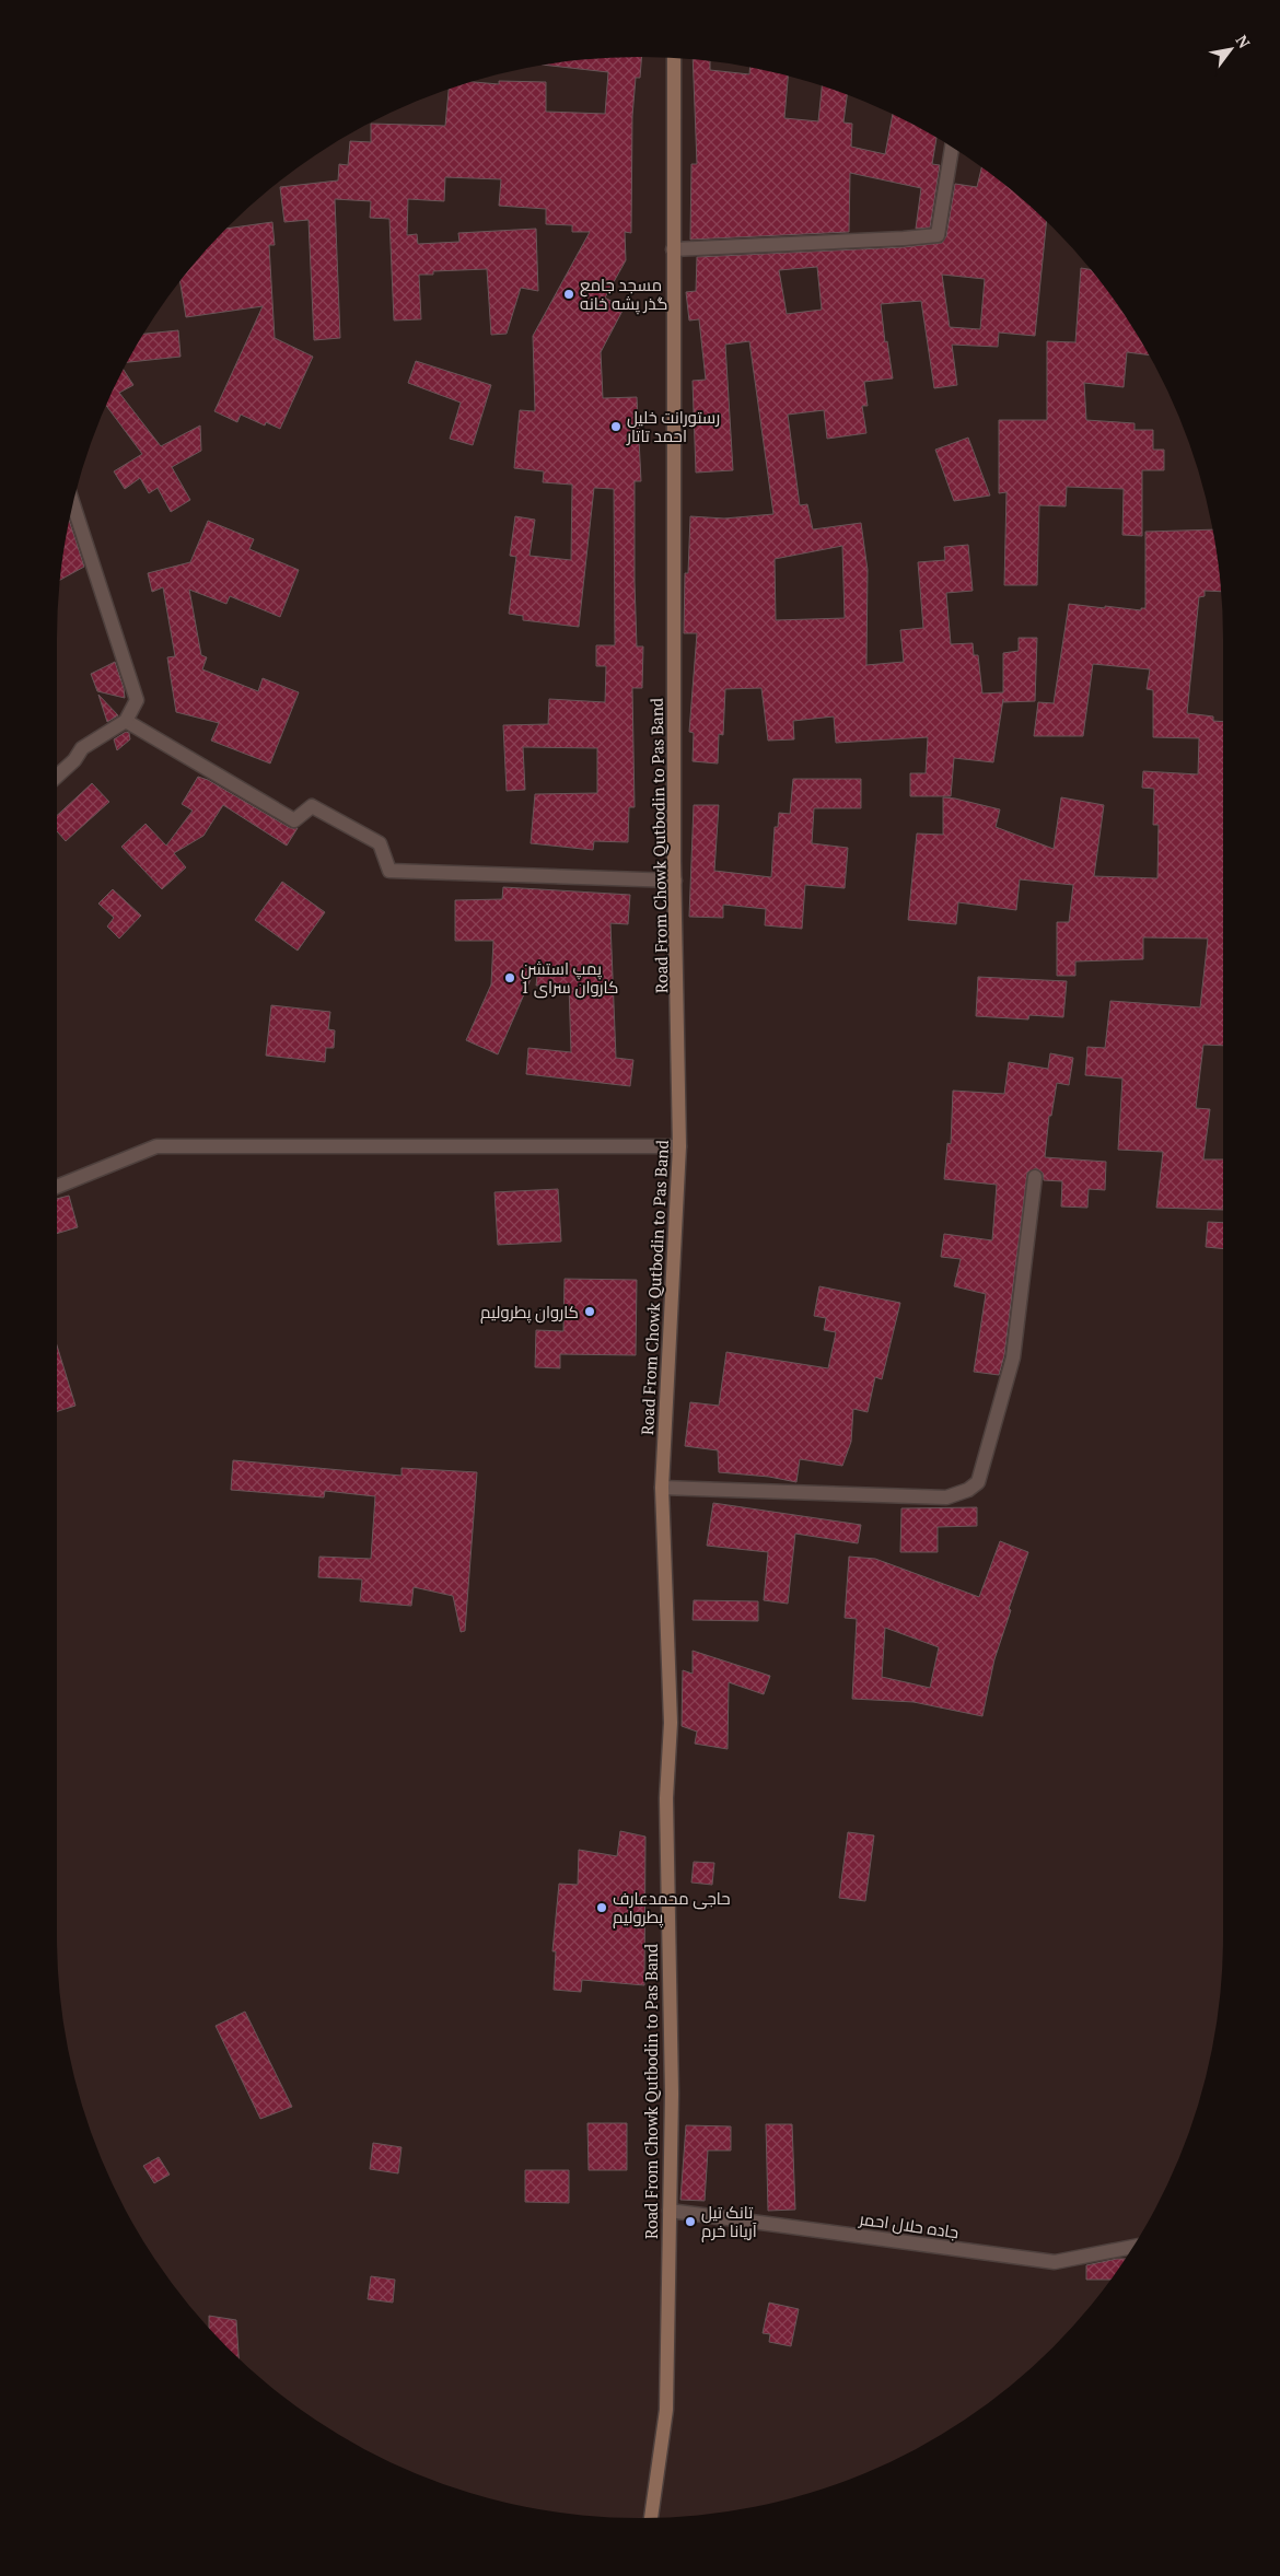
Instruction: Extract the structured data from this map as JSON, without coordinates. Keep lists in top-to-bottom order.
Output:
{
  "streets": {
    "main road": ["Road From Chowk Qutbodin to Pas Band"],
    "street": ["جاده حلال احمر"]
  },
  "crossings": [
    ["Road From Chowk Qutbodin to Pas Band", "جاده حلال احمر"]
  ],
  "places": [
    "مسجد جامع گذر پشه خانه",
    "رستورانت خلیل احمد تاتار",
    "پمپ استشن کاروان سرای 1",
    "کاروان پطرولیم",
    "حاجی محمدعارف پطرولیم",
    "تانک تیل آریانا خرم"
  ],
  "north": "top right"
}
